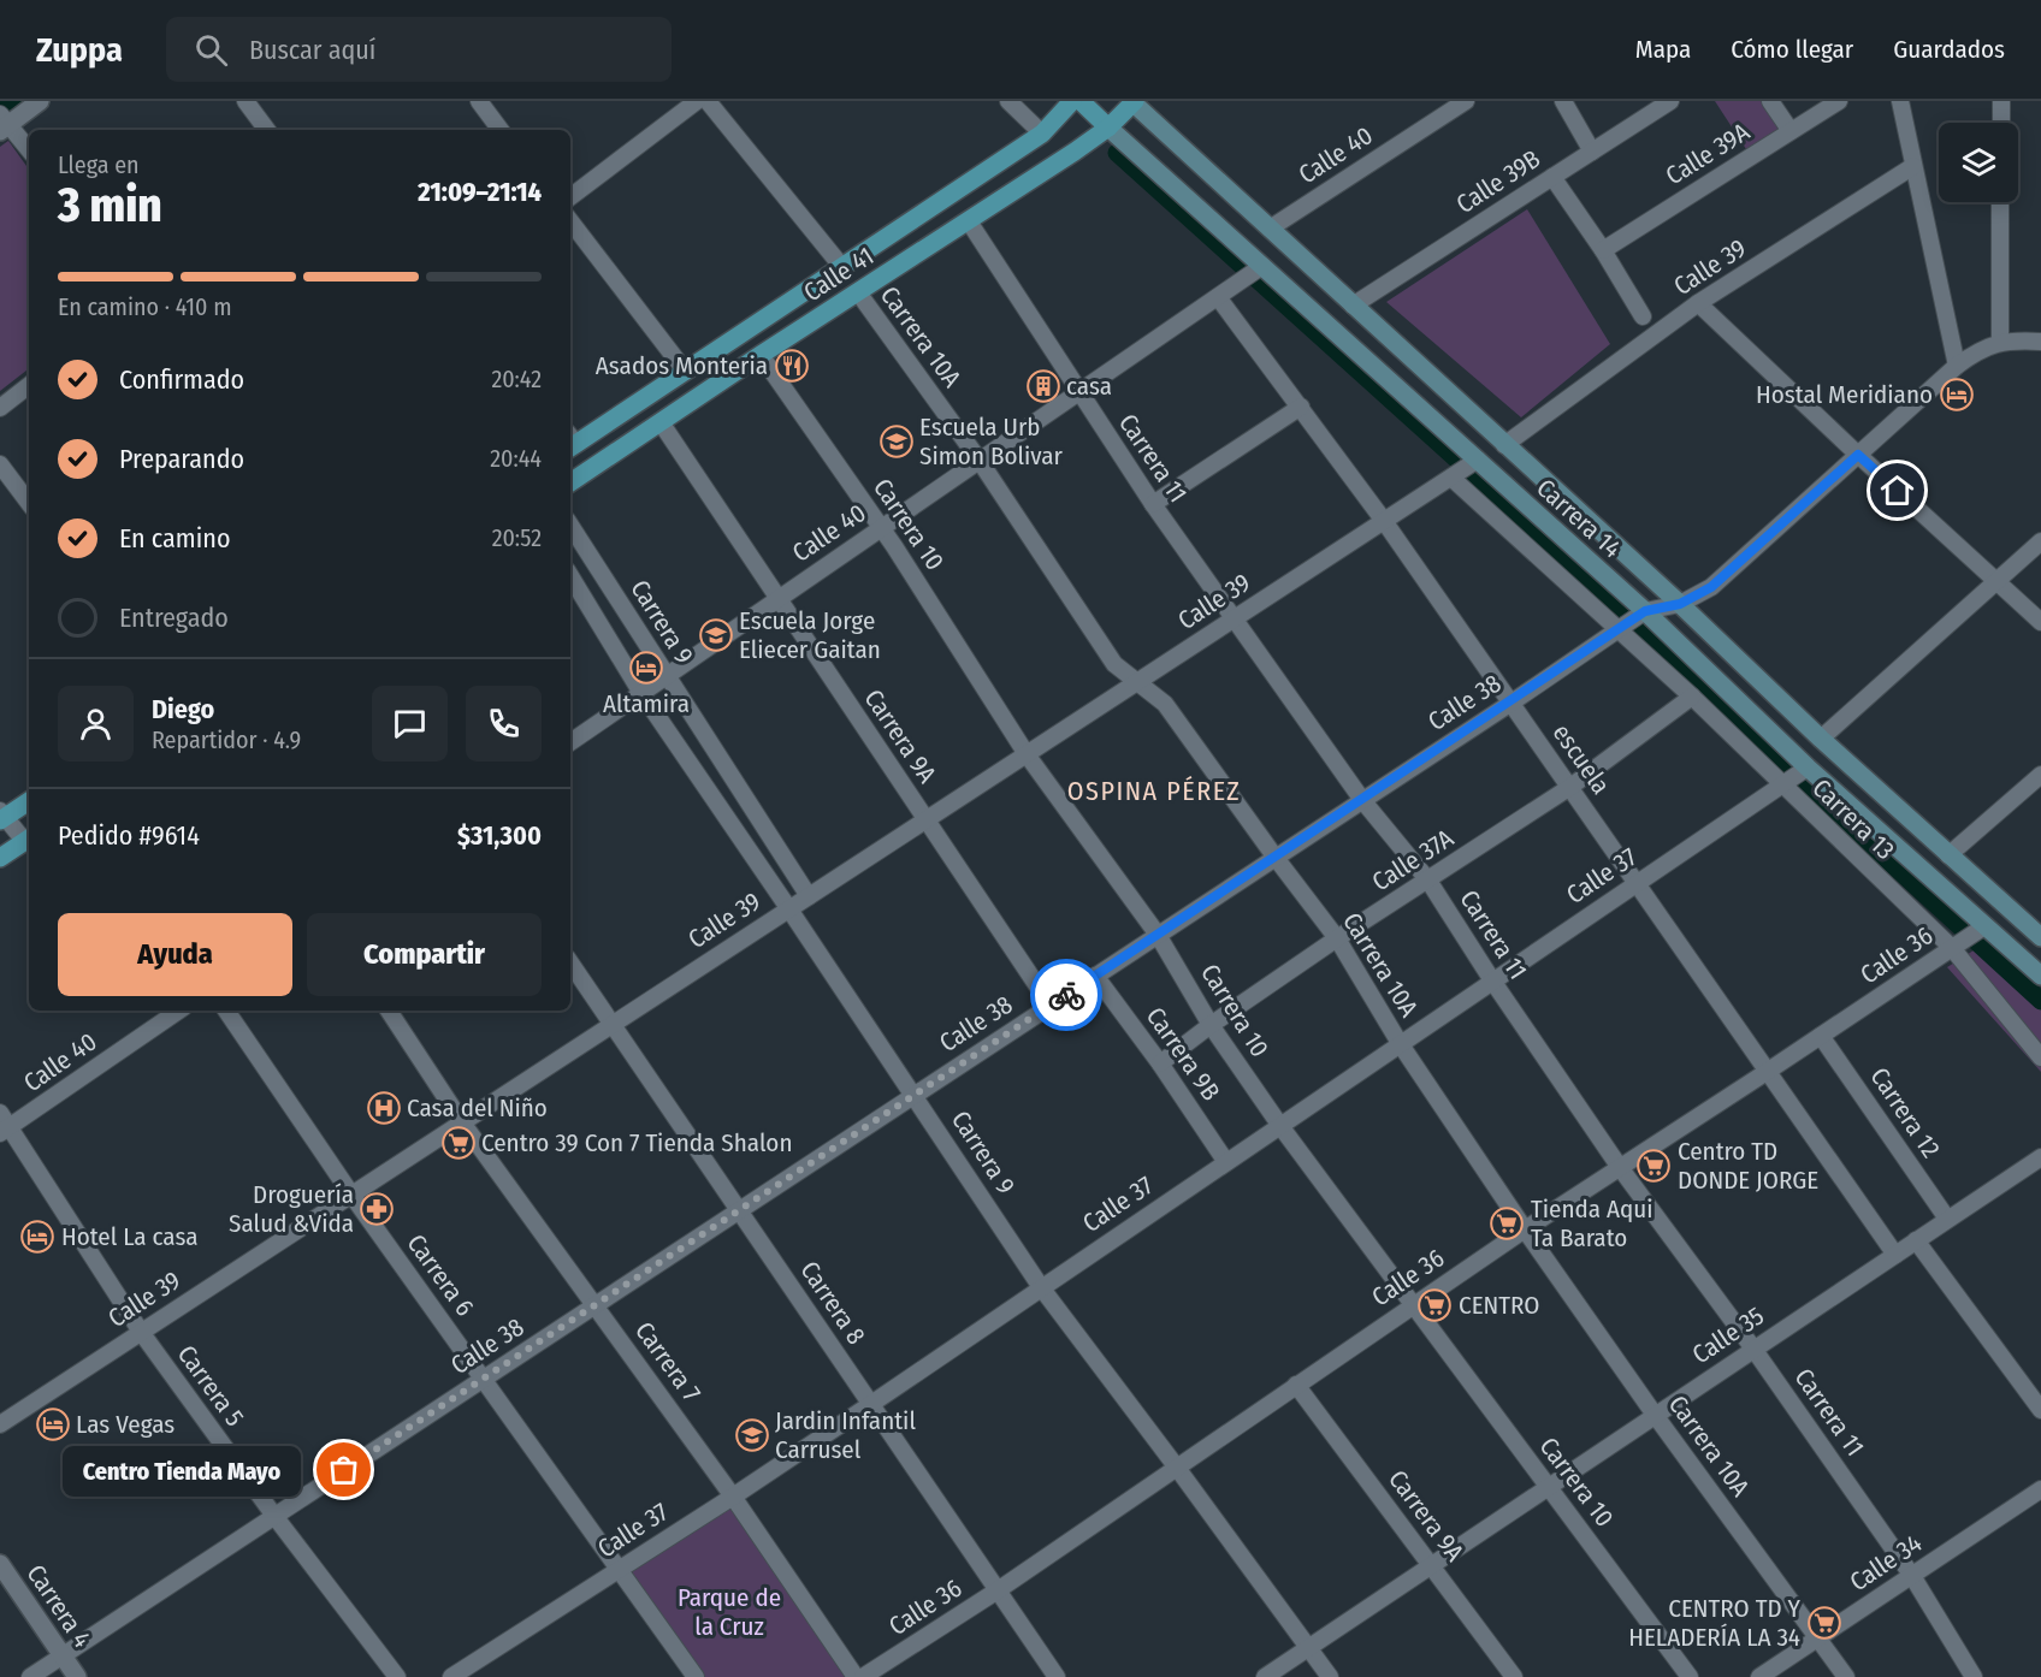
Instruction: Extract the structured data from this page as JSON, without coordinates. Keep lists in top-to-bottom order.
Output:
{
  "streets": {
    "main road": ["Calle 41", "Carrera 14"],
    "street": [
      "Calle 39A",
      "Calle 40",
      "Calle 39B",
      "Calle 39",
      "Carrera 10A",
      "Carrera 11",
      "Carrera 10",
      "Carrera 9",
      "Calle 38",
      "Carrera 9A",
      "escuela",
      "Carrera 13",
      "Calle 37A",
      "Calle 37",
      "Calle 36",
      "Carrera 9B",
      "Carrera 12",
      "Carrera 6",
      "Carrera 8",
      "Calle 35",
      "Carrera 7",
      "Carrera 5",
      "Calle 34",
      "Carrera 4"
    ]
  },
  "crossings": [
    ["Calle 40", "Carrera 10A"],
    ["Calle 40", "Carrera 11"],
    ["Calle 40", "Carrera 14"],
    ["Calle 40", "Carrera 10"],
    ["Calle 40", "Carrera 9"],
    ["Calle 40", "Carrera 9A"],
    ["Calle 40", "escuela"],
    ["Calle 40", "Carrera 5"],
    ["Calle 39B", "Carrera 14"],
    ["Calle 39", "Carrera 10A"],
    ["Calle 39", "Carrera 11"],
    ["Calle 39", "Carrera 14"],
    ["Calle 39", "Carrera 10"],
    ["Calle 39", "Carrera 9"],
    ["Calle 39", "Carrera 9A"],
    ["Calle 39", "escuela"],
    ["Calle 39", "Carrera 13"],
    ["Calle 39", "Carrera 6"],
    ["Calle 39", "Carrera 8"],
    ["Calle 39", "Carrera 7"],
    ["Calle 39", "Carrera 5"],
    ["Calle 41", "Carrera 10A"],
    ["Calle 41", "Carrera 11"],
    ["Calle 41", "Carrera 14"],
    ["Calle 41", "Carrera 10"],
    ["Calle 41", "Carrera 9A"],
    ["Carrera 10A", "Calle 38"],
    ["Carrera 10A", "Calle 37A"],
    ["Carrera 10A", "Calle 37"],
    ["Carrera 10A", "Calle 36"],
    ["Carrera 10A", "Calle 35"],
    ["Carrera 10A", "Calle 34"],
    ["Carrera 11", "Calle 38"],
    ["Carrera 11", "Calle 37A"],
    ["Carrera 11", "Calle 37"],
    ["Carrera 11", "Calle 36"],
    ["Carrera 11", "Calle 35"],
    ["Carrera 11", "Calle 34"],
    ["Carrera 14", "Calle 38"],
    ["Carrera 14", "Carrera 13"],
    ["Carrera 14", "Calle 37"],
    ["Carrera 14", "Calle 36"],
    ["Carrera 10", "Calle 38"],
    ["Carrera 10", "Calle 37A"],
    ["Carrera 10", "Calle 37"],
    ["Carrera 10", "Calle 36"],
    ["Carrera 10", "Calle 35"],
    ["Carrera 9", "Calle 38"],
    ["Carrera 9", "Calle 37"],
    ["Carrera 9", "Calle 36"],
    ["Carrera 9", "Calle 35"],
    ["Calle 38", "Carrera 9A"],
    ["Calle 38", "escuela"],
    ["Calle 38", "Carrera 13"],
    ["Calle 38", "Carrera 9B"],
    ["Calle 38", "Carrera 6"],
    ["Calle 38", "Carrera 8"],
    ["Calle 38", "Carrera 7"],
    ["Calle 38", "Carrera 5"],
    ["Calle 38", "Carrera 4"],
    ["Carrera 9A", "Calle 36"],
    ["Carrera 9A", "Calle 35"],
    ["escuela", "Calle 37A"],
    ["escuela", "Calle 37"],
    ["escuela", "Calle 36"],
    ["escuela", "Calle 35"],
    ["Carrera 13", "Calle 37A"],
    ["Carrera 13", "Calle 37"],
    ["Carrera 13", "Calle 36"],
    ["Calle 37A", "Carrera 9B"],
    ["Calle 37", "Carrera 9B"],
    ["Calle 37", "Carrera 6"],
    ["Calle 37", "Carrera 8"],
    ["Calle 37", "Carrera 7"],
    ["Calle 36", "Carrera 12"],
    ["Calle 36", "Carrera 8"],
    ["Carrera 12", "Calle 35"]
  ],
  "districts": ["OSPINA PÉREZ"],
  "parks": ["Parque de la Cruz"],
  "places": {
    "restaurant": ["Asados Monteria"],
    "building": ["casa"],
    "hotel": [
      "Hostal Meridiano",
      "Altamira",
      "Hotel La casa",
      "Las Vegas"
    ],
    "school or university": ["Escuela Urb Simon Bolivar", "Escuela Jorge Eliecer Gaitan", "Jardin Infantil Carrusel"],
    "hospital": ["Casa del Niño"],
    "supermarket": [
      "Centro 39 Con 7 Tienda Shalon",
      "Centro TD DONDE JORGE",
      "Tienda Aqui Ta Barato",
      "CENTRO",
      "CENTRO TD Y HELADERÍA LA 34"
    ],
    "pharmacy": ["Droguería Salud &Vida"],
    "other": ["Centro Tienda Mayo"]
  },
  "page": {
    "header": "Zuppa",
    "search": "Buscar aquí",
    "nav": ["Mapa", "Cómo llegar", "Guardados"],
    "heading": ["3 min", "Llega en", "21:09–21:14"],
    "panel": [
      "Diego",
      "Repartidor · 4.9",
      "Pedido #9614",
      "$31,300"
    ],
    "bar": "En camino · 410 m",
    "list": [
      ["Confirmado", "20:42"],
      ["Preparando", "20:44"],
      ["En camino", "20:52"],
      "Entregado"
    ],
    "buttons": ["Ayuda", "Compartir"],
    "bubble": "Centro Tienda Mayo"
  }
}
